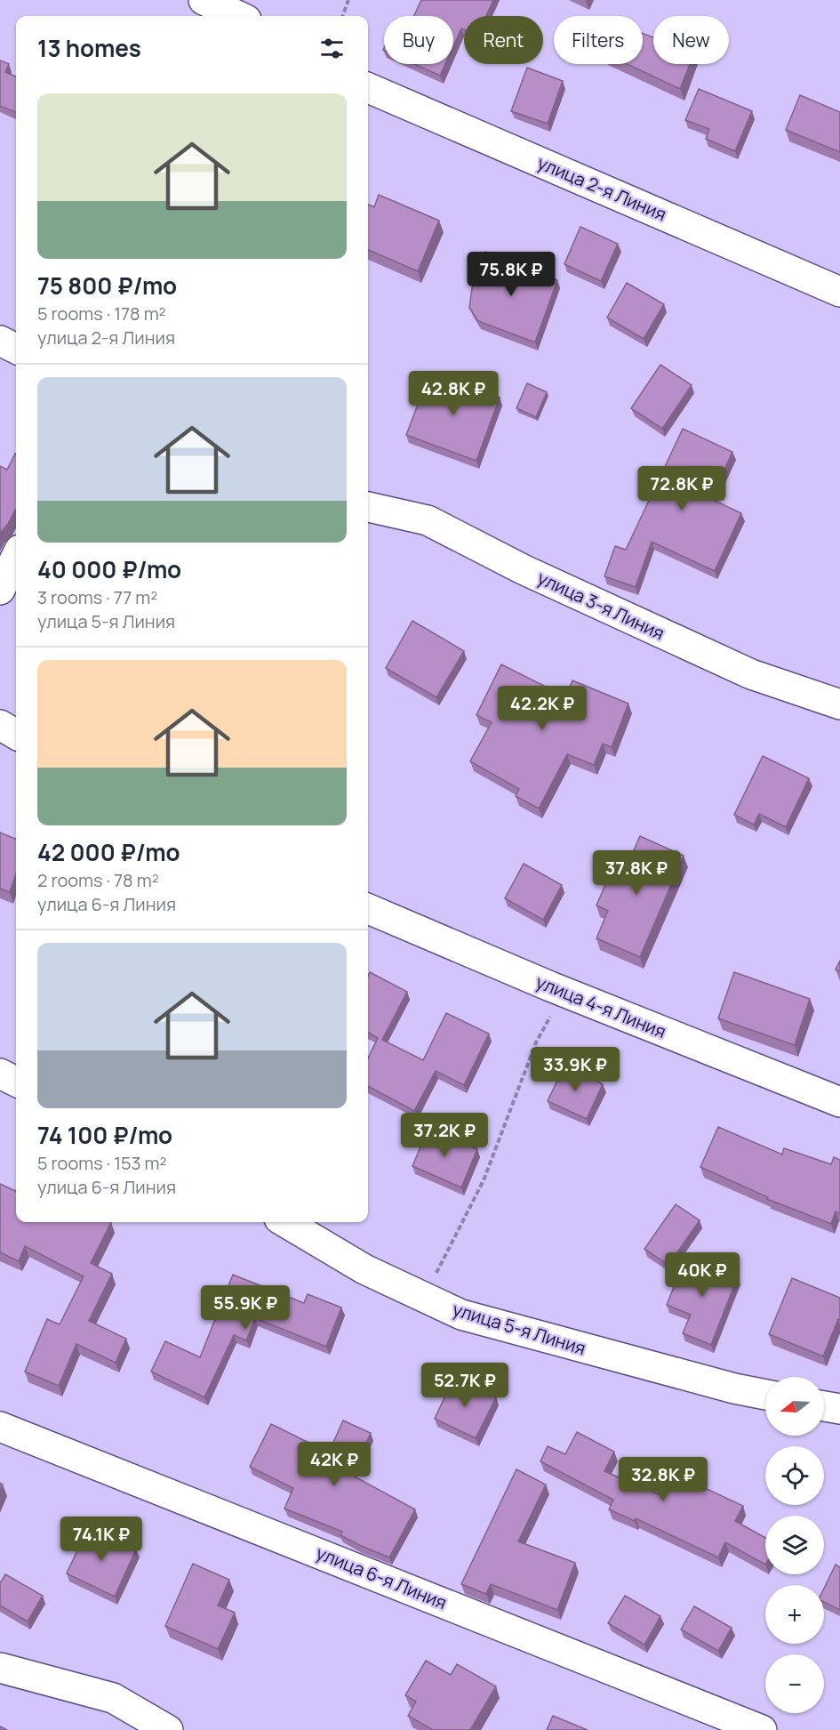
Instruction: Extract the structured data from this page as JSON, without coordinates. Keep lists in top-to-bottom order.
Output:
{
  "streets": {
    "street": [
      "улица 2-я Линия",
      "улица 3-я Линия",
      "улица 4-я Линия",
      "улица 5-я Линия",
      "улица 6-я Линия"
    ]
  },
  "north": "left",
  "page": {
    "chip": [
      "Buy",
      "Rent",
      "Filters",
      "New"
    ],
    "heading": "13 homes",
    "list": [
      {
        "name": "75 800 ₽/mo",
        "note": "5 rooms · 178 m² · улица 2-я Линия"
      },
      {
        "name": "40 000 ₽/mo",
        "note": "3 rooms · 77 m² · улица 5-я Линия"
      },
      {
        "name": "42 000 ₽/mo",
        "note": "2 rooms · 78 m² · улица 6-я Линия"
      },
      {
        "name": "74 100 ₽/mo",
        "note": "5 rooms · 153 m² · улица 6-я Линия"
      }
    ],
    "price": [
      "75.8K ₽",
      "42.8K ₽",
      "72.8K ₽",
      "42.2K ₽",
      "37.8K ₽",
      "33.9K ₽",
      "37.2K ₽",
      "40K ₽",
      "55.9K ₽",
      "52.7K ₽",
      "42K ₽",
      "32.8K ₽",
      "74.1K ₽"
    ],
    "map_buttons": ["+", "−"]
  }
}
